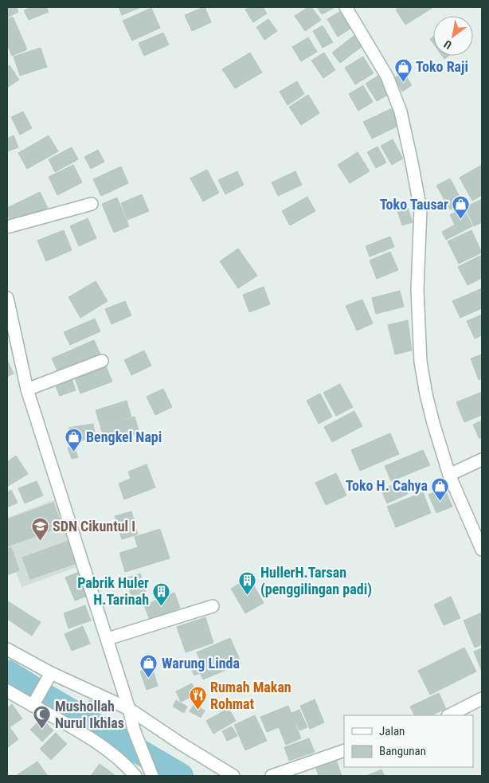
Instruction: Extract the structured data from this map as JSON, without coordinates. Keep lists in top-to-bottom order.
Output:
{
  "places": {
    "shop": [
      "Toko Raji",
      "Toko Tausar",
      "Bengkel Napi",
      "Toko H. Cahya",
      "Warung Linda"
    ],
    "school or university": ["SDN Cikuntul I"],
    "building": ["HullerH.Tarsan (penggilingan padi)", "Pabrik Huler H.Tarinah"],
    "restaurant": ["Rumah Makan Rohmat"],
    "mosque": ["Mushollah Nurul Ikhlas"]
  },
  "legend": ["Jalan", "Bangunan"],
  "north": "bottom left"
}
